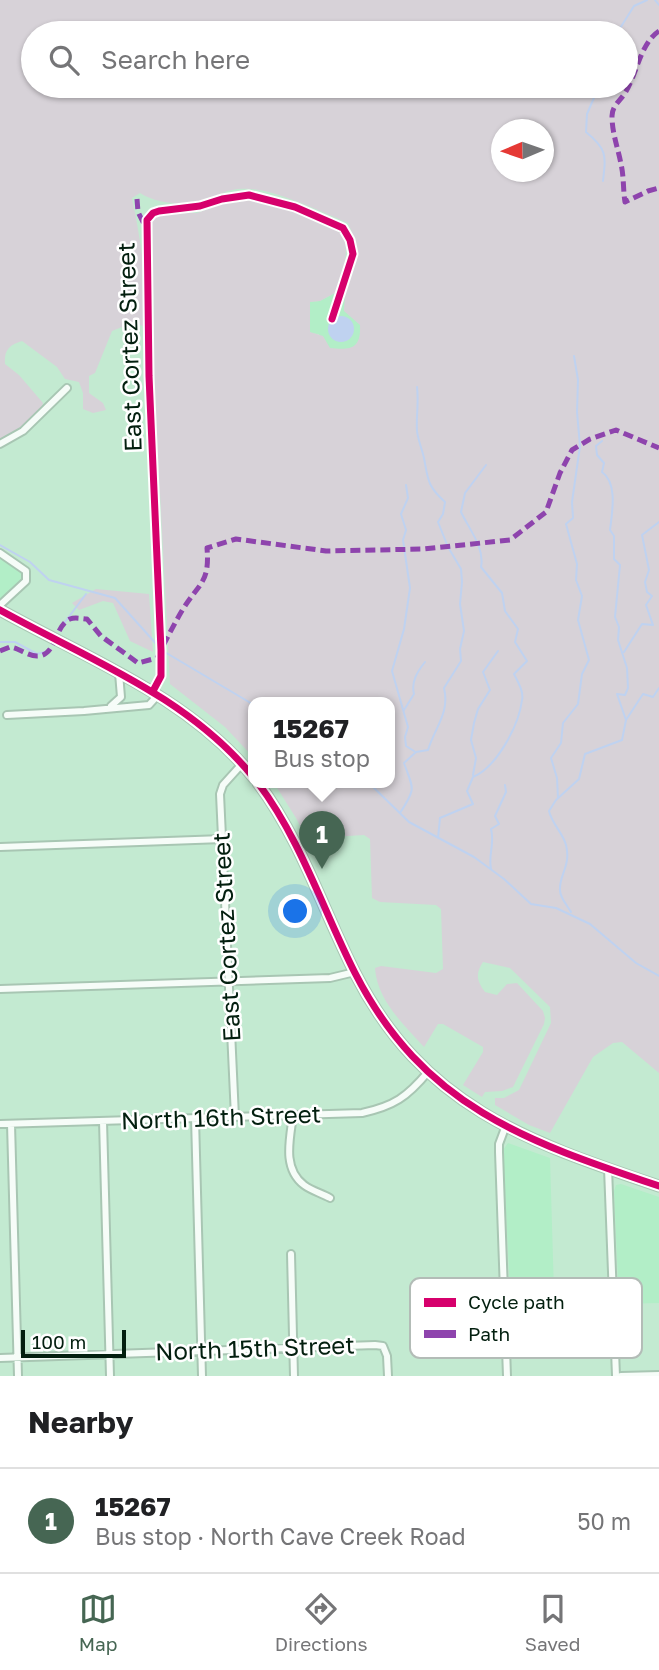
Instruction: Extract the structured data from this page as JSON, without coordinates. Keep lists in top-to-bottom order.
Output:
{
  "streets": {
    "street": ["East Cortez Street", "North 16th Street", "North 15th Street"]
  },
  "crossings": [
    ["East Cortez Street", "North 16th Street"]
  ],
  "legend": ["Cycle path", "Path"],
  "scale_bar": "100 m",
  "north": "left",
  "page": {
    "search": "Search here",
    "popup": ["15267", "Bus stop"],
    "pins": "1",
    "scale": "100 m",
    "heading": "Nearby",
    "list": [
      {
        "mark": "1",
        "name": "15267",
        "note": "Bus stop · North Cave Creek Road",
        "value": "50 m"
      }
    ],
    "nav": ["Map", "Directions", "Saved"]
  }
}
